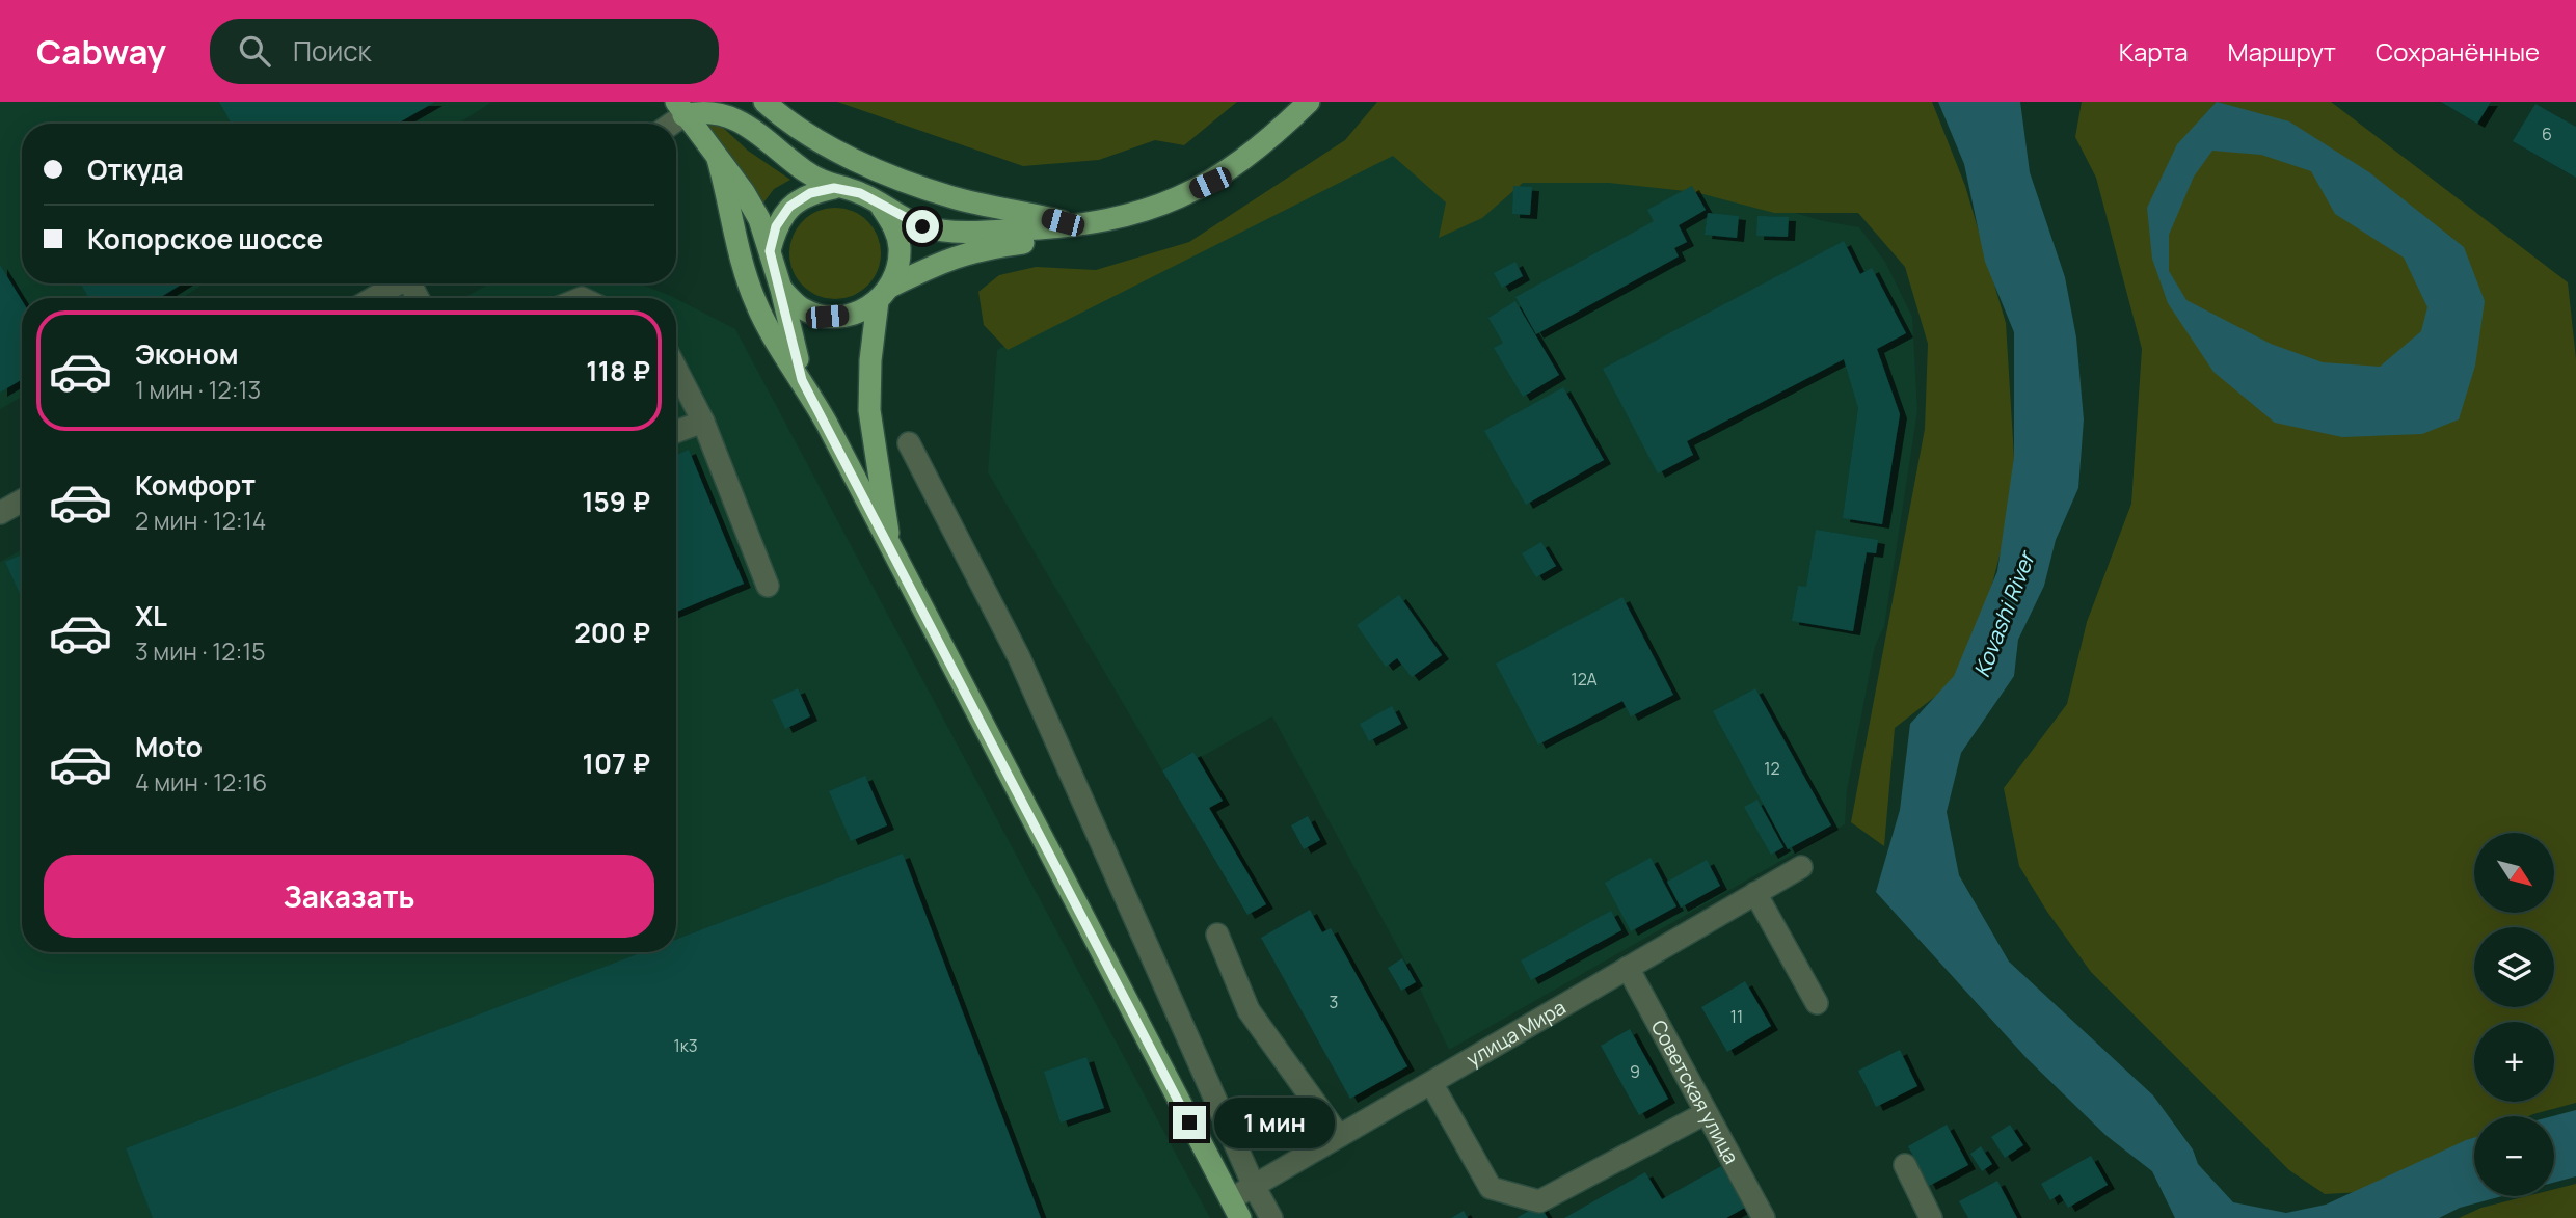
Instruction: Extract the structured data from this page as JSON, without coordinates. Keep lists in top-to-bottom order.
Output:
{
  "streets": {
    "street": ["улица Мира", "Советская улица"]
  },
  "crossings": [
    ["улица Мира", "Советская улица"]
  ],
  "water": ["Kovashi River"],
  "house_numbers": [
    "6",
    "12А",
    "12",
    "3",
    "11",
    "1к3",
    "9"
  ],
  "north": "bottom right",
  "page": {
    "header": "Cabway",
    "search": "Поиск",
    "nav": ["Карта", "Маршрут", "Сохранённые"],
    "banner": ["Откуда", "Копорское шоссе"],
    "list": [
      {
        "name": "Эконом",
        "note": "1 мин · 12:13",
        "value": "118 ₽"
      },
      {
        "name": "Комфорт",
        "note": "2 мин · 12:14",
        "value": "159 ₽"
      },
      {
        "name": "XL",
        "note": "3 мин · 12:15",
        "value": "200 ₽"
      },
      {
        "name": "Moto",
        "note": "4 мин · 12:16",
        "value": "107 ₽"
      }
    ],
    "map_buttons": ["+", "−"],
    "buttons": "Заказать",
    "bubble": "1 мин"
  }
}
